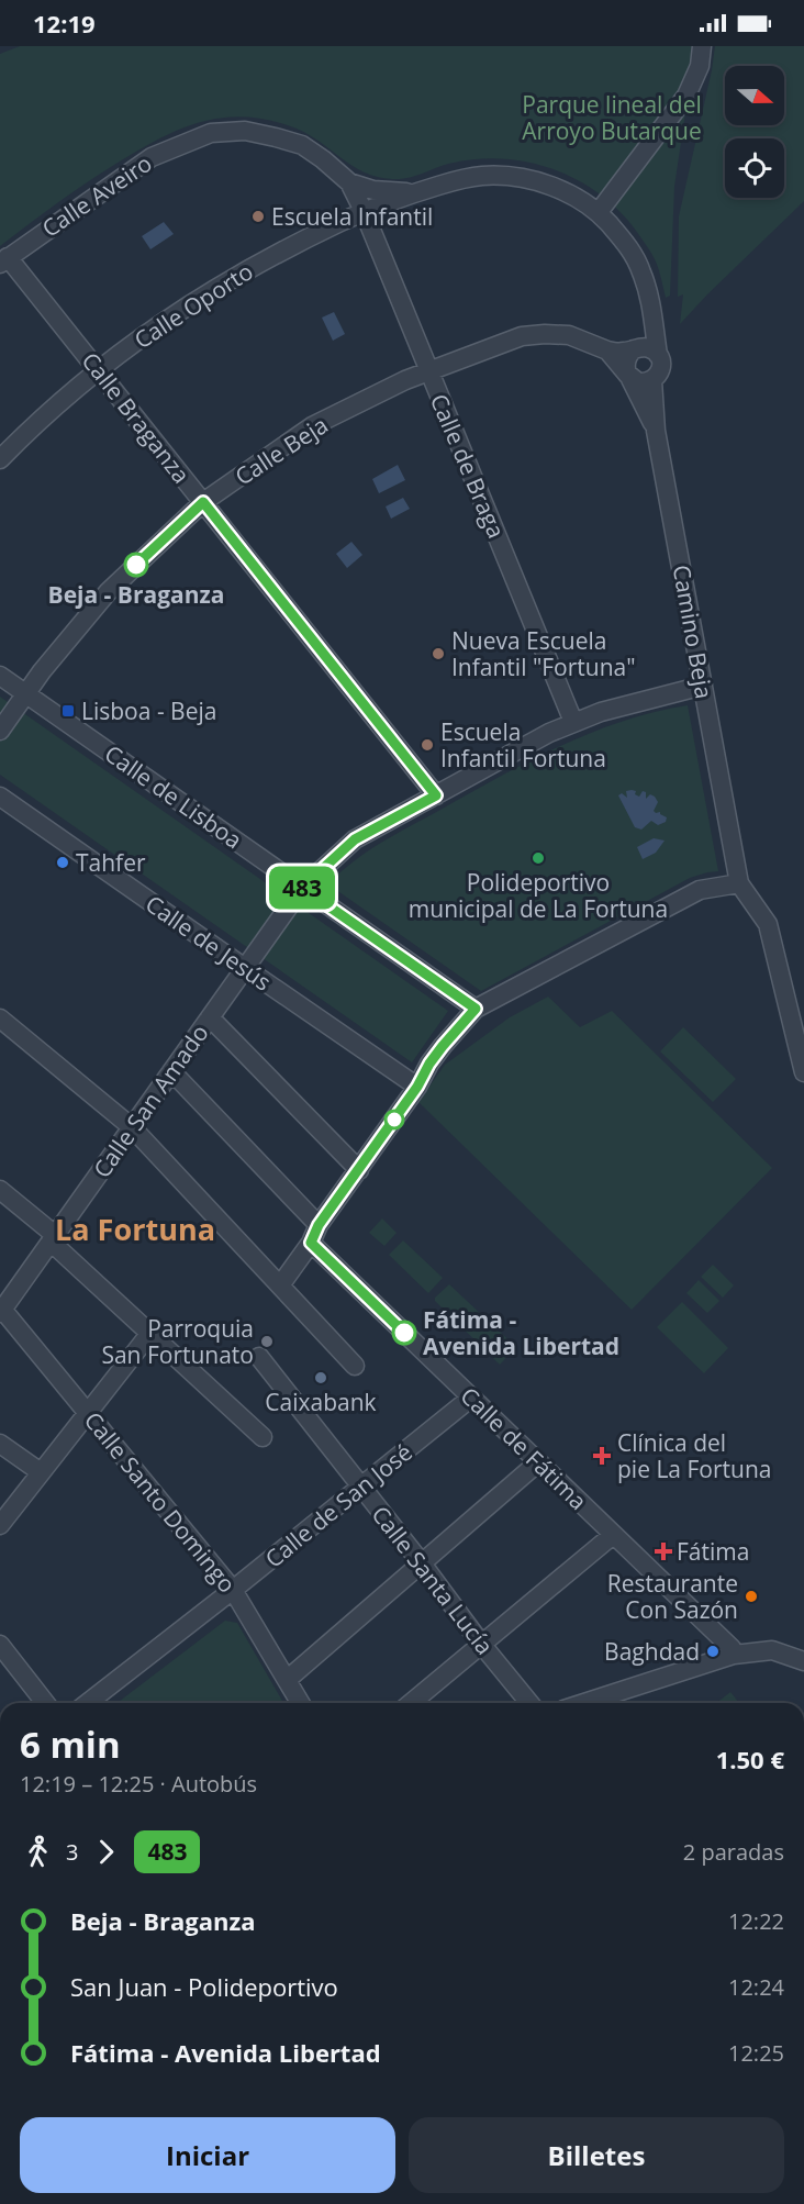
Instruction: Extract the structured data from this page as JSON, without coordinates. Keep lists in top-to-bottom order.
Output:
{
  "streets": {
    "street": [
      "Calle Aveiro",
      "Calle Oporto",
      "Calle Braganza",
      "Calle Beja",
      "Calle de Braga",
      "Camino Beja",
      "Calle de Lisboa",
      "Calle de Jesús",
      "Calle San Amado",
      "Calle de Fátima",
      "Calle Santo Domingo",
      "Calle de San José",
      "Calle Santa Lucía"
    ]
  },
  "crossings": [
    ["Calle Aveiro", "Calle Oporto"],
    ["Calle Aveiro", "Calle Braganza"],
    ["Calle Aveiro", "Calle de Braga"],
    ["Calle Oporto", "Calle Braganza"],
    ["Calle Oporto", "Calle de Braga"],
    ["Calle Oporto", "Camino Beja"],
    ["Calle Braganza", "Calle Beja"],
    ["Calle Braganza", "Calle San Amado"],
    ["Calle Beja", "Calle de Braga"],
    ["Calle Beja", "Calle de Lisboa"],
    ["Calle de Braga", "Calle San Amado"],
    ["Camino Beja", "Calle San Amado"],
    ["Calle de Lisboa", "Calle San Amado"],
    ["Calle de Jesús", "Calle San Amado"],
    ["Calle San Amado", "Calle Santo Domingo"],
    ["Calle de Fátima", "Calle de San José"],
    ["Calle Santo Domingo", "Calle de San José"],
    ["Calle de San José", "Calle Santa Lucía"]
  ],
  "districts": ["La Fortuna"],
  "parks": ["Parque lineal del Arroyo Butarque"],
  "places": {
    "other": [
      "Escuela Infantil",
      "Beja - Braganza",
      "Nueva Escuela Infantil \"Fortuna\"",
      "Escuela Infantil Fortuna",
      "Polideportivo municipal de La Fortuna",
      "Tahfer",
      "Fátima - Avenida Libertad",
      "Parroquia San Fortunato",
      "Caixabank",
      "Restaurante Con Sazón",
      "Baghdad"
    ],
    "transit": ["Lisboa - Beja"],
    "health": ["Clínica del pie La Fortuna", "Fátima"]
  },
  "lines": ["bus line 483"],
  "north": "right",
  "page": {
    "status": "12:19",
    "on_map": "483",
    "heading": ["6 min", "12:19 – 12:25 · Autobús", "1.50 €"],
    "legs": ["3", "483", "2 paradas"],
    "list": [
      {
        "name": "Beja - Braganza",
        "value": "12:22"
      },
      {
        "name": "San Juan - Polideportivo",
        "value": "12:24"
      },
      {
        "name": "Fátima - Avenida Libertad",
        "value": "12:25"
      }
    ],
    "buttons": ["Iniciar", "Billetes"]
  }
}
